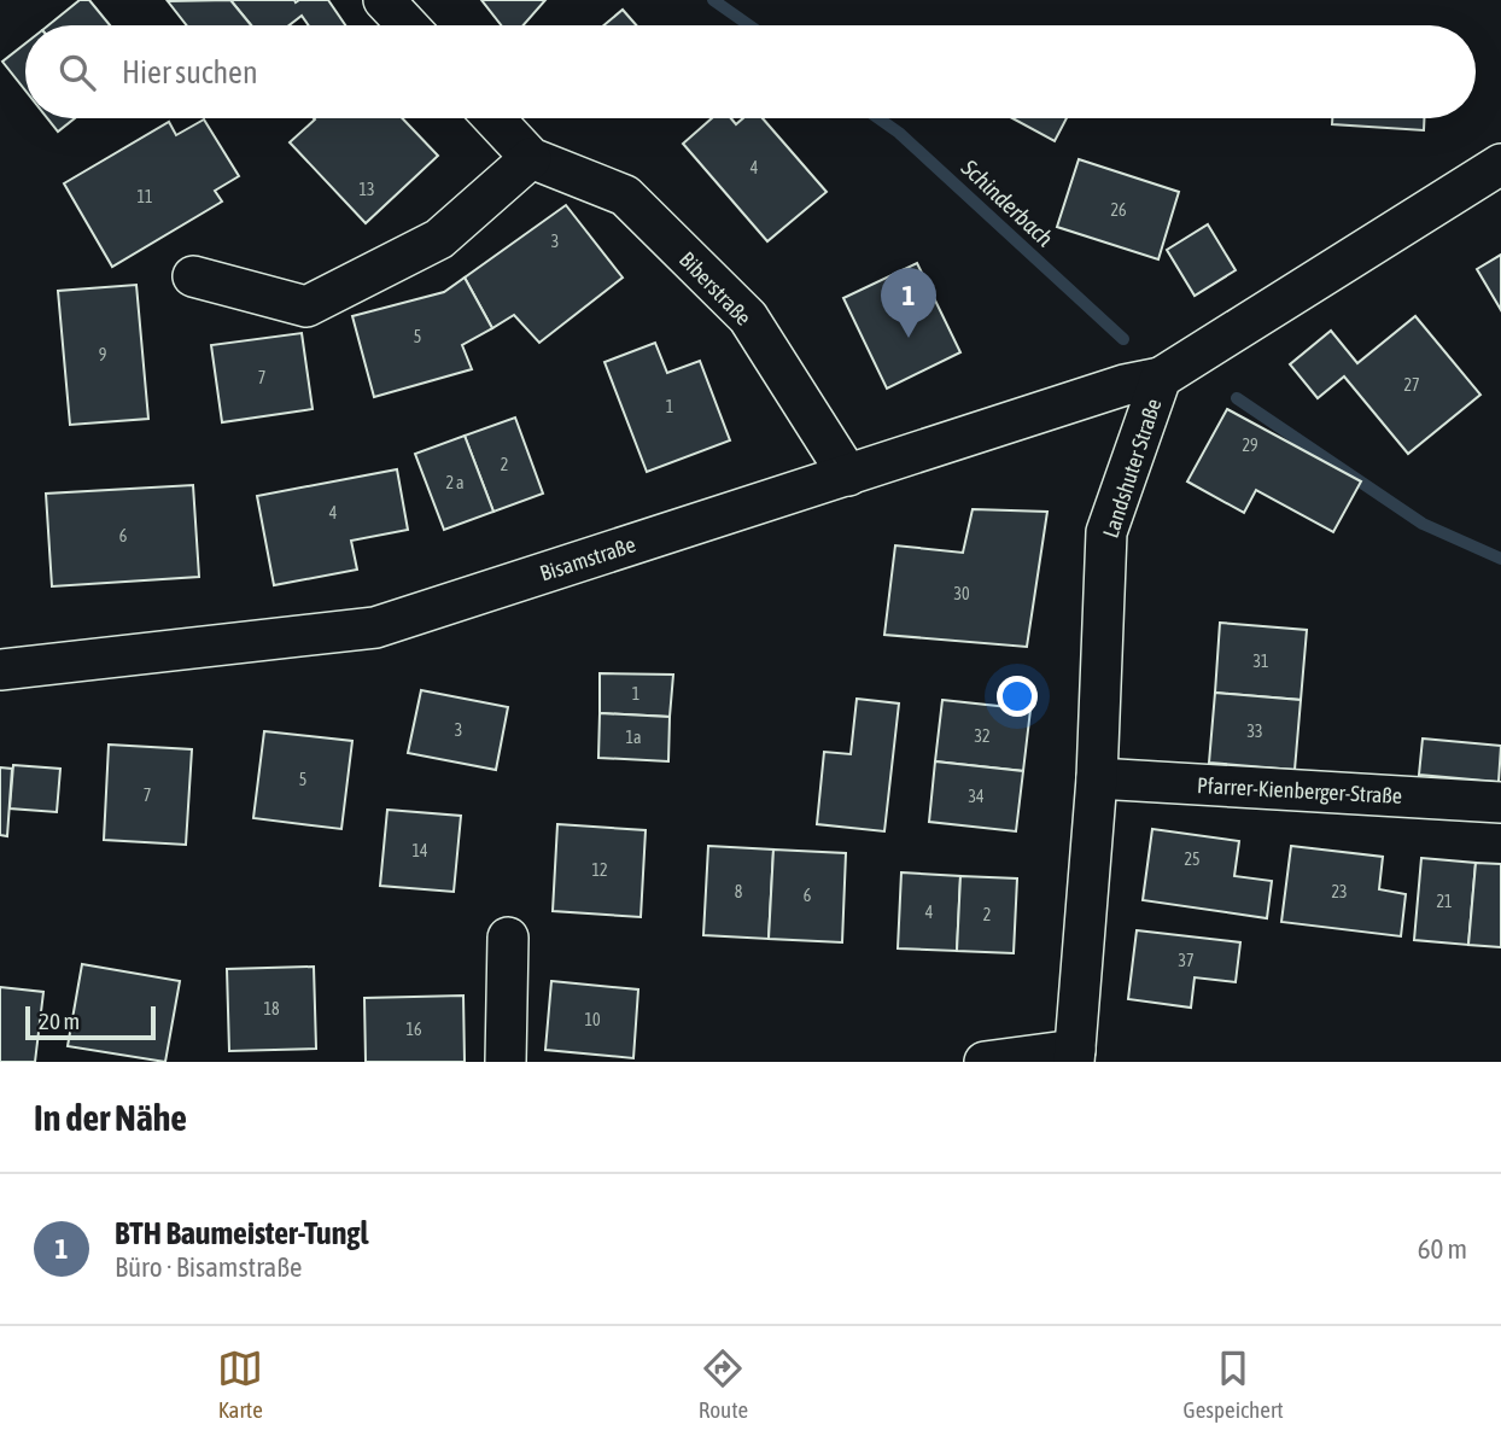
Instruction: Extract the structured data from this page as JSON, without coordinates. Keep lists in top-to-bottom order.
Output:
{
  "streets": {
    "street": [
      "Biberstraße",
      "Landshuter Straße",
      "Bisamstraße",
      "Pfarrer-Kienberger-Straße"
    ]
  },
  "crossings": [
    ["Biberstraße", "Bisamstraße"],
    ["Landshuter Straße", "Bisamstraße"],
    ["Landshuter Straße", "Pfarrer-Kienberger-Straße"]
  ],
  "water": ["Schinderbach"],
  "house_numbers": [
    "4",
    "13",
    "11",
    "26",
    "3",
    "5",
    "9",
    "7",
    "27",
    "1",
    "29",
    "2",
    "2 a",
    "4",
    "6",
    "30",
    "31",
    "1",
    "3",
    "33",
    "32",
    "1a",
    "5",
    "7",
    "34",
    "14",
    "25",
    "12",
    "8",
    "23",
    "6",
    "21",
    "4",
    "2",
    "37",
    "18",
    "10",
    "16"
  ],
  "scale_bar": "20 m",
  "page": {
    "search": "Hier suchen",
    "pins": "1",
    "scale": "20 m",
    "heading": "In der Nähe",
    "list": [
      {
        "mark": "1",
        "name": "BTH Baumeister-Tungl",
        "note": "Büro · Bisamstraße",
        "value": "60 m"
      }
    ],
    "nav": ["Karte", "Route", "Gespeichert"]
  }
}
